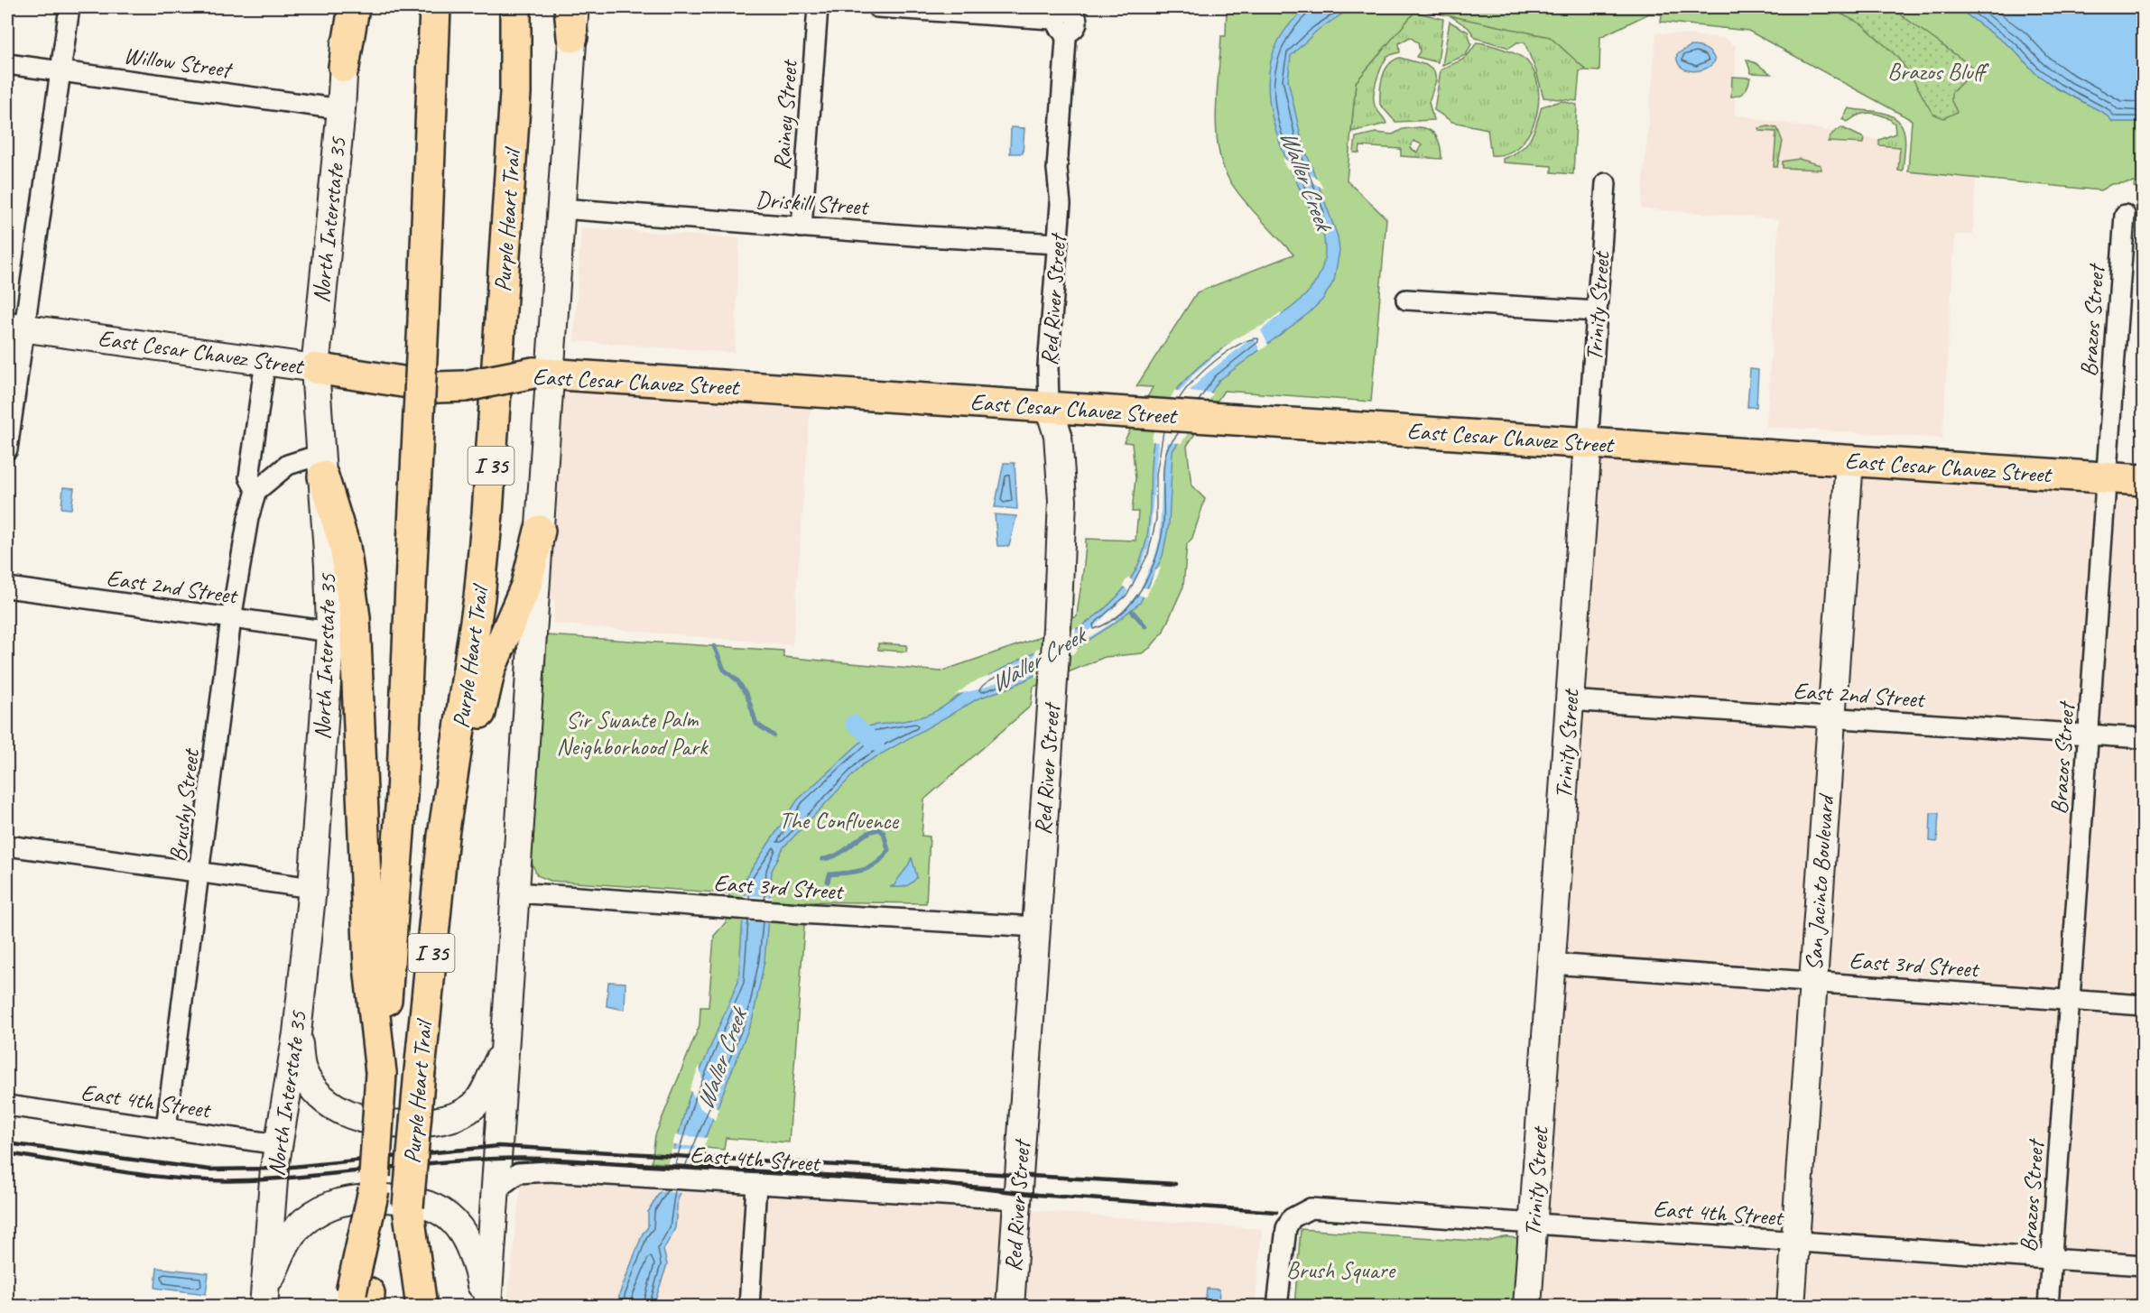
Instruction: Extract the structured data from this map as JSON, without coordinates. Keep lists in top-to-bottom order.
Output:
{
  "streets": {
    "main road": [
      "North Interstate 35",
      "Purple Heart Trail",
      "Red River Street",
      "Trinity Street",
      "East Cesar Chavez Street",
      "I 35",
      "San Jacinto Boulevard"
    ],
    "street": [
      "Willow Street",
      "Rainey Street",
      "Driskill Street",
      "Brazos Street",
      "East 2nd Street",
      "Brushy Street",
      "East 3rd Street",
      "East 4th Street"
    ]
  },
  "crossings": [
    ["Willow Street", "North Interstate 35"],
    ["Rainey Street", "Driskill Street"],
    ["Driskill Street", "Red River Street"],
    ["North Interstate 35", "East Cesar Chavez Street"],
    ["North Interstate 35", "East 2nd Street"],
    ["North Interstate 35", "East 4th Street"],
    ["Red River Street", "East Cesar Chavez Street"],
    ["Red River Street", "East 3rd Street"],
    ["Red River Street", "East 4th Street"],
    ["Trinity Street", "East Cesar Chavez Street"],
    ["Trinity Street", "East 2nd Street"],
    ["Trinity Street", "East 3rd Street"],
    ["Trinity Street", "East 4th Street"],
    ["Brazos Street", "East Cesar Chavez Street"],
    ["Brazos Street", "East 2nd Street"],
    ["Brazos Street", "East 3rd Street"],
    ["Brazos Street", "East 4th Street"],
    ["East Cesar Chavez Street", "Brushy Street"],
    ["East Cesar Chavez Street", "San Jacinto Boulevard"],
    ["East 2nd Street", "Brushy Street"],
    ["East 2nd Street", "San Jacinto Boulevard"],
    ["Brushy Street", "East 4th Street"],
    ["San Jacinto Boulevard", "East 3rd Street"],
    ["San Jacinto Boulevard", "East 4th Street"]
  ],
  "water": ["Waller Creek"],
  "parks": [
    "Brazos Bluff",
    "Sir Swante Palm Neighborhood Park",
    "The Confluence",
    "Brush Square"
  ]
}
